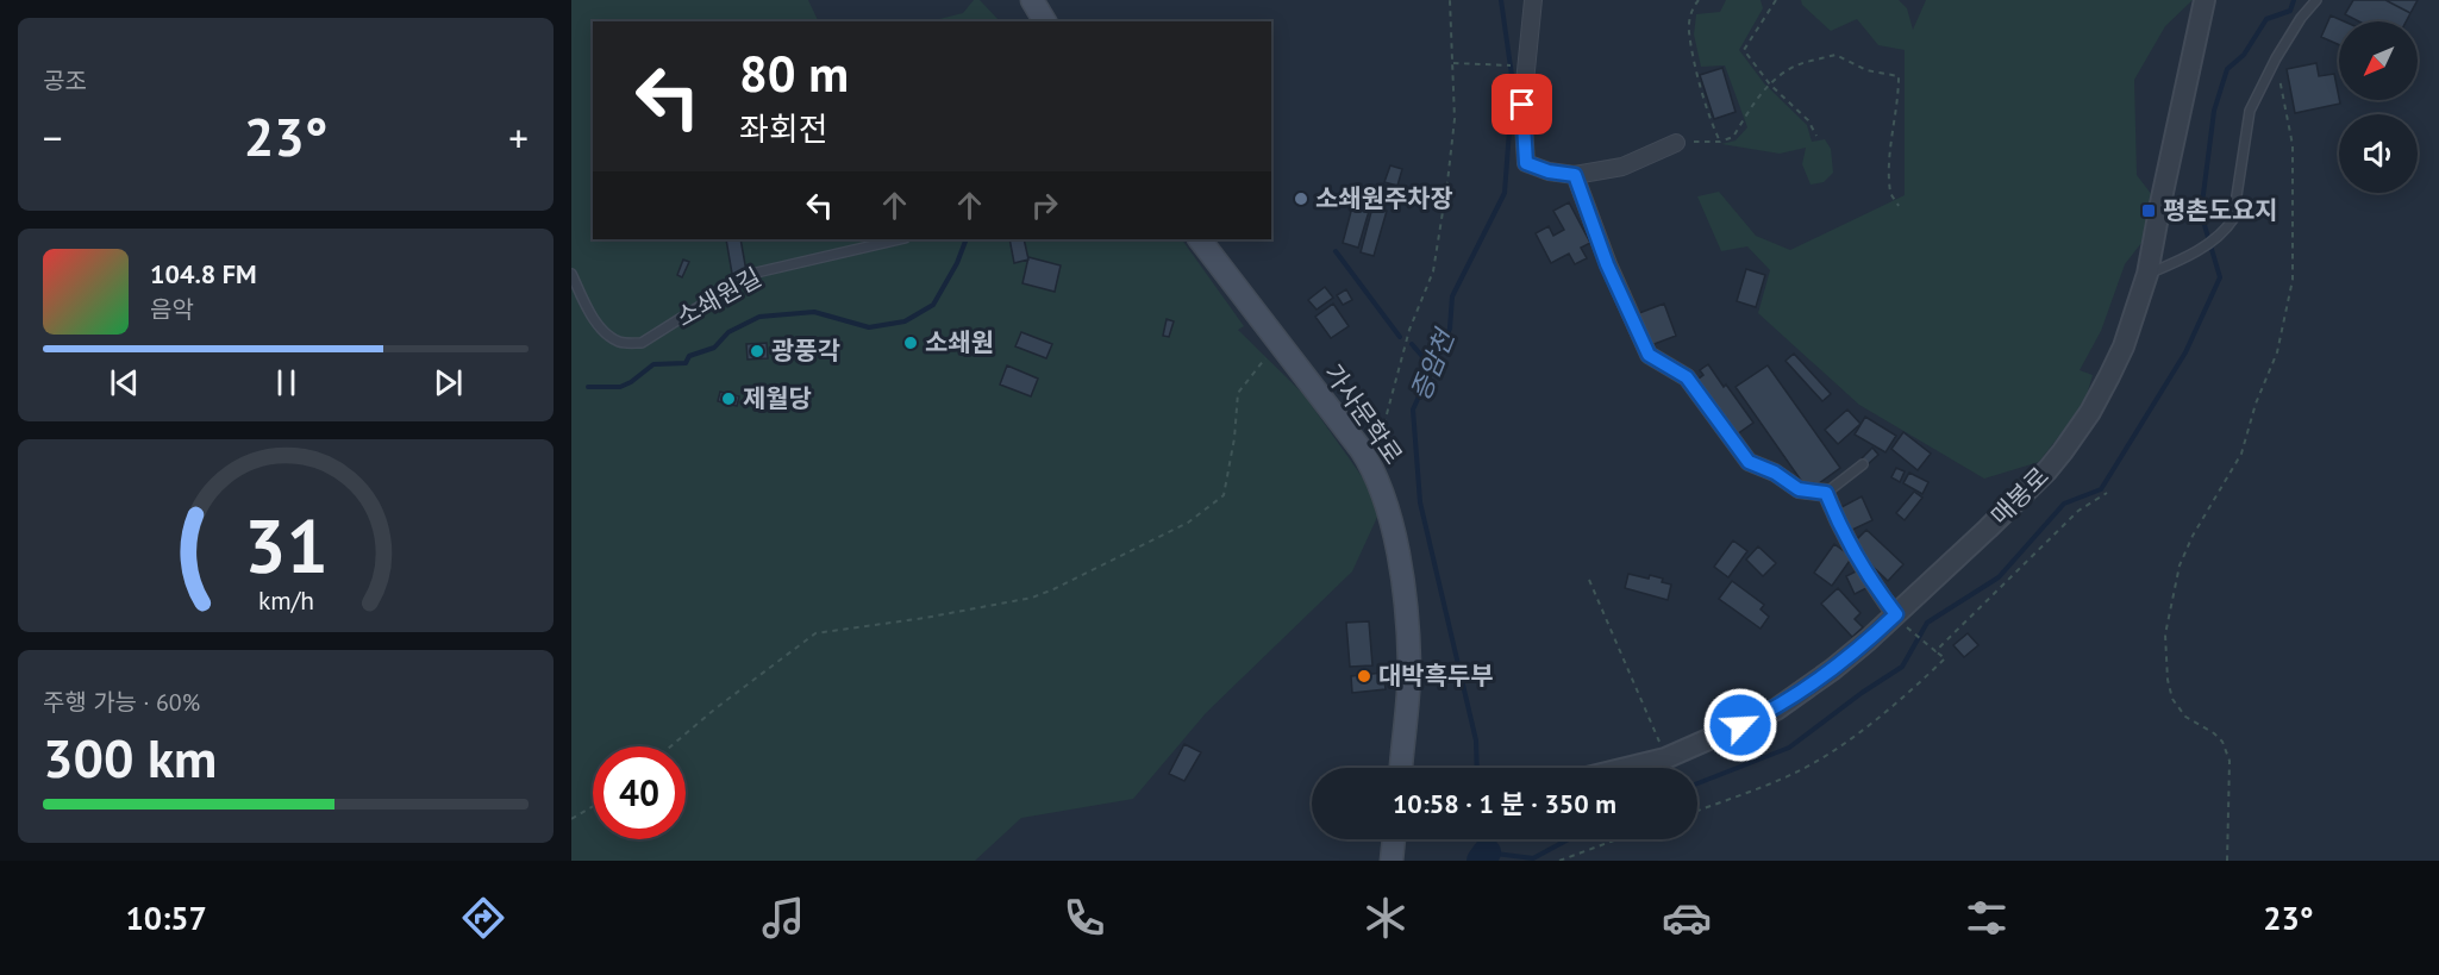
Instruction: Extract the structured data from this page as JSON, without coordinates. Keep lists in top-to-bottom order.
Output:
{
  "streets": {
    "main road": ["가사문학로"],
    "street": ["매봉로"],
    "lane": ["소쇄원길"]
  },
  "water": ["증암천"],
  "places": {
    "other": [
      "소쇄원주차장",
      "소쇄원",
      "광풍각",
      "제월당",
      "대박흑두부"
    ],
    "transit": ["평촌도요지"]
  },
  "north": "bottom left",
  "page": {
    "tile": [
      "공조",
      ["주행 가능 · 60%", "300 km"]
    ],
    "turn": ["80 m", "좌회전"],
    "heat": ["−", "23°", "+"],
    "song": ["104.8 FM", "음악"],
    "limit": "40",
    "trip": "10:58 · 1 분 · 350 m",
    "tabs": ["10:57", "23°"],
    "gauge": ["31", "km/h"]
  }
}
